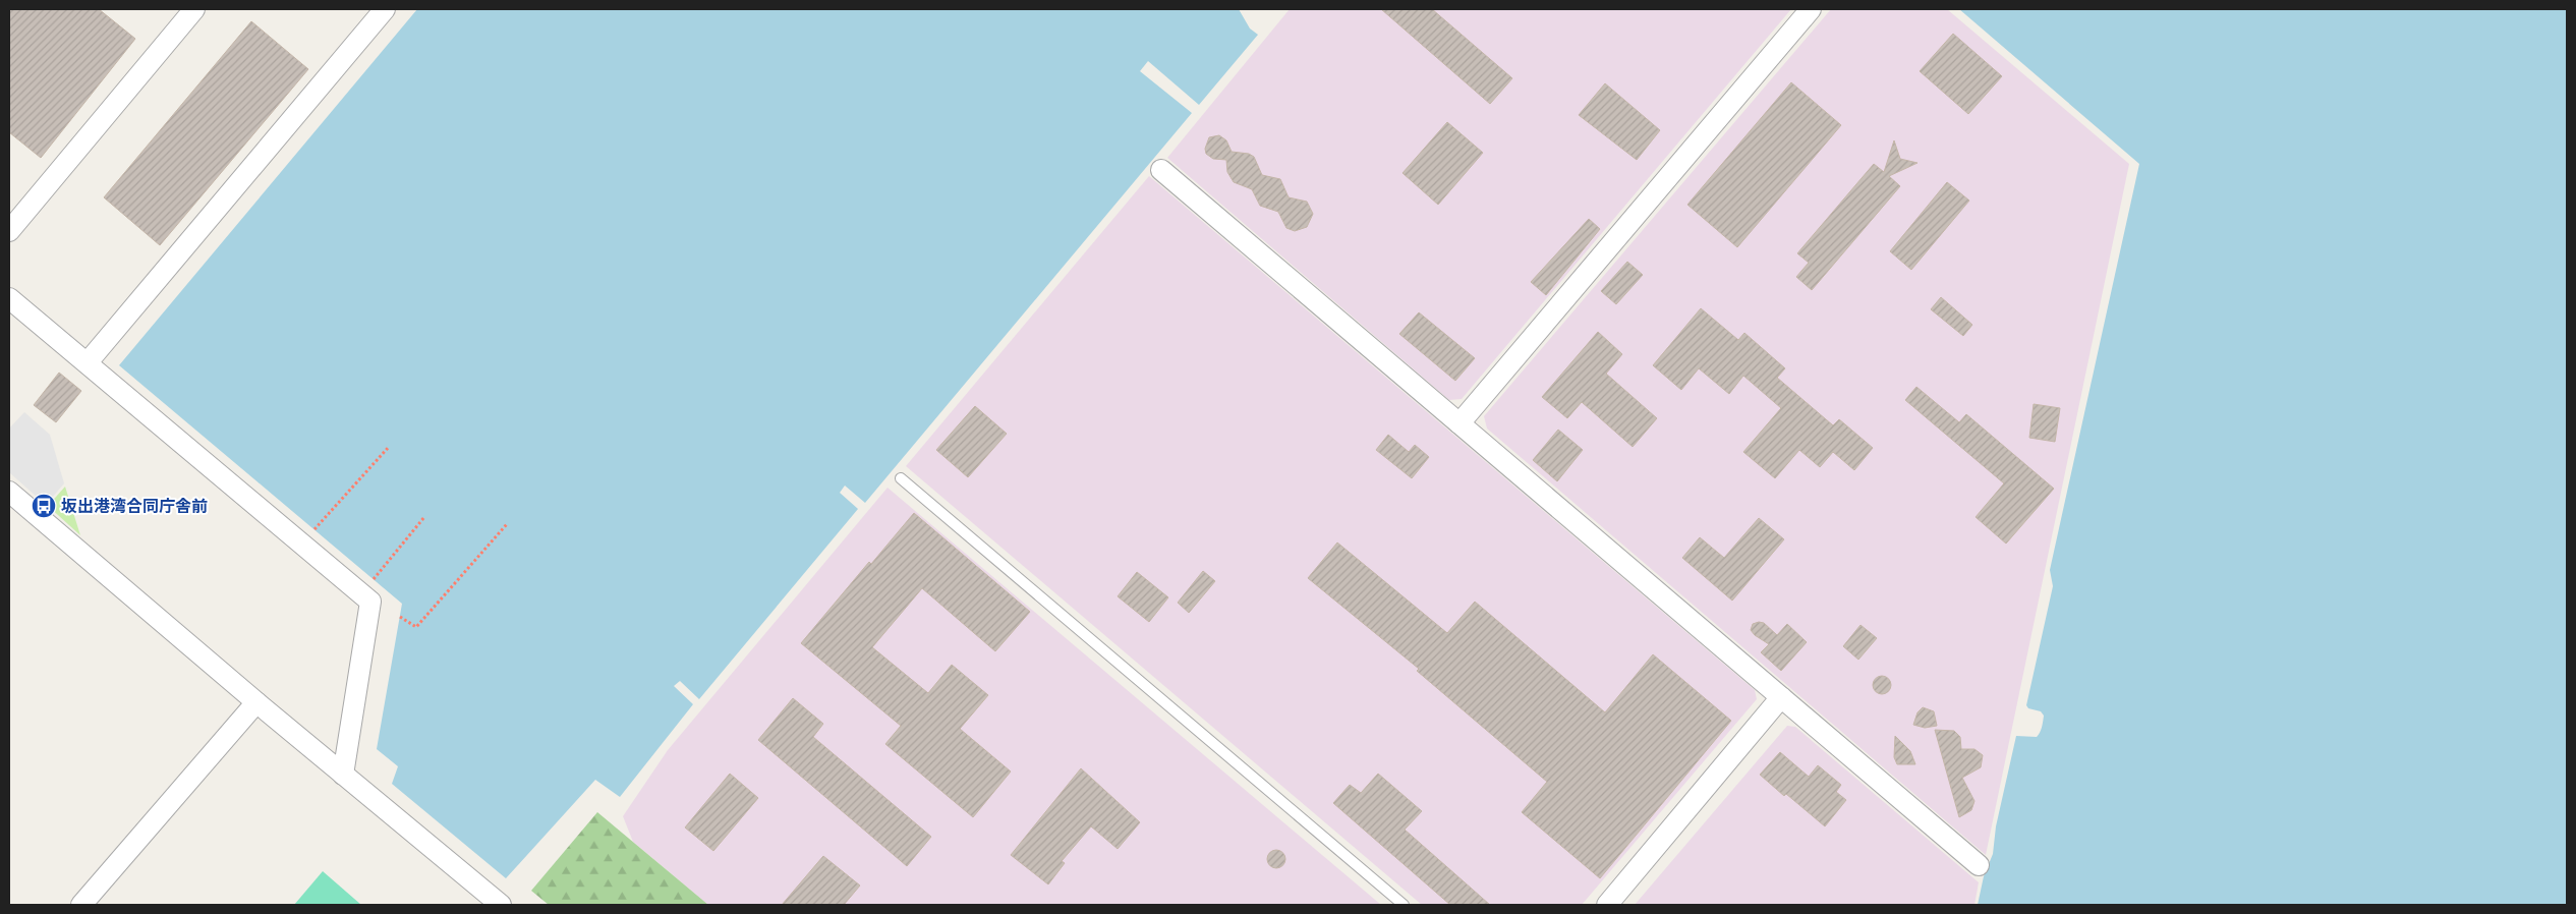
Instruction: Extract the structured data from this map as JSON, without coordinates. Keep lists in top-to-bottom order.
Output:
{
  "places": {
    "bus stop": ["坂出港湾合同庁舎前"]
  }
}
